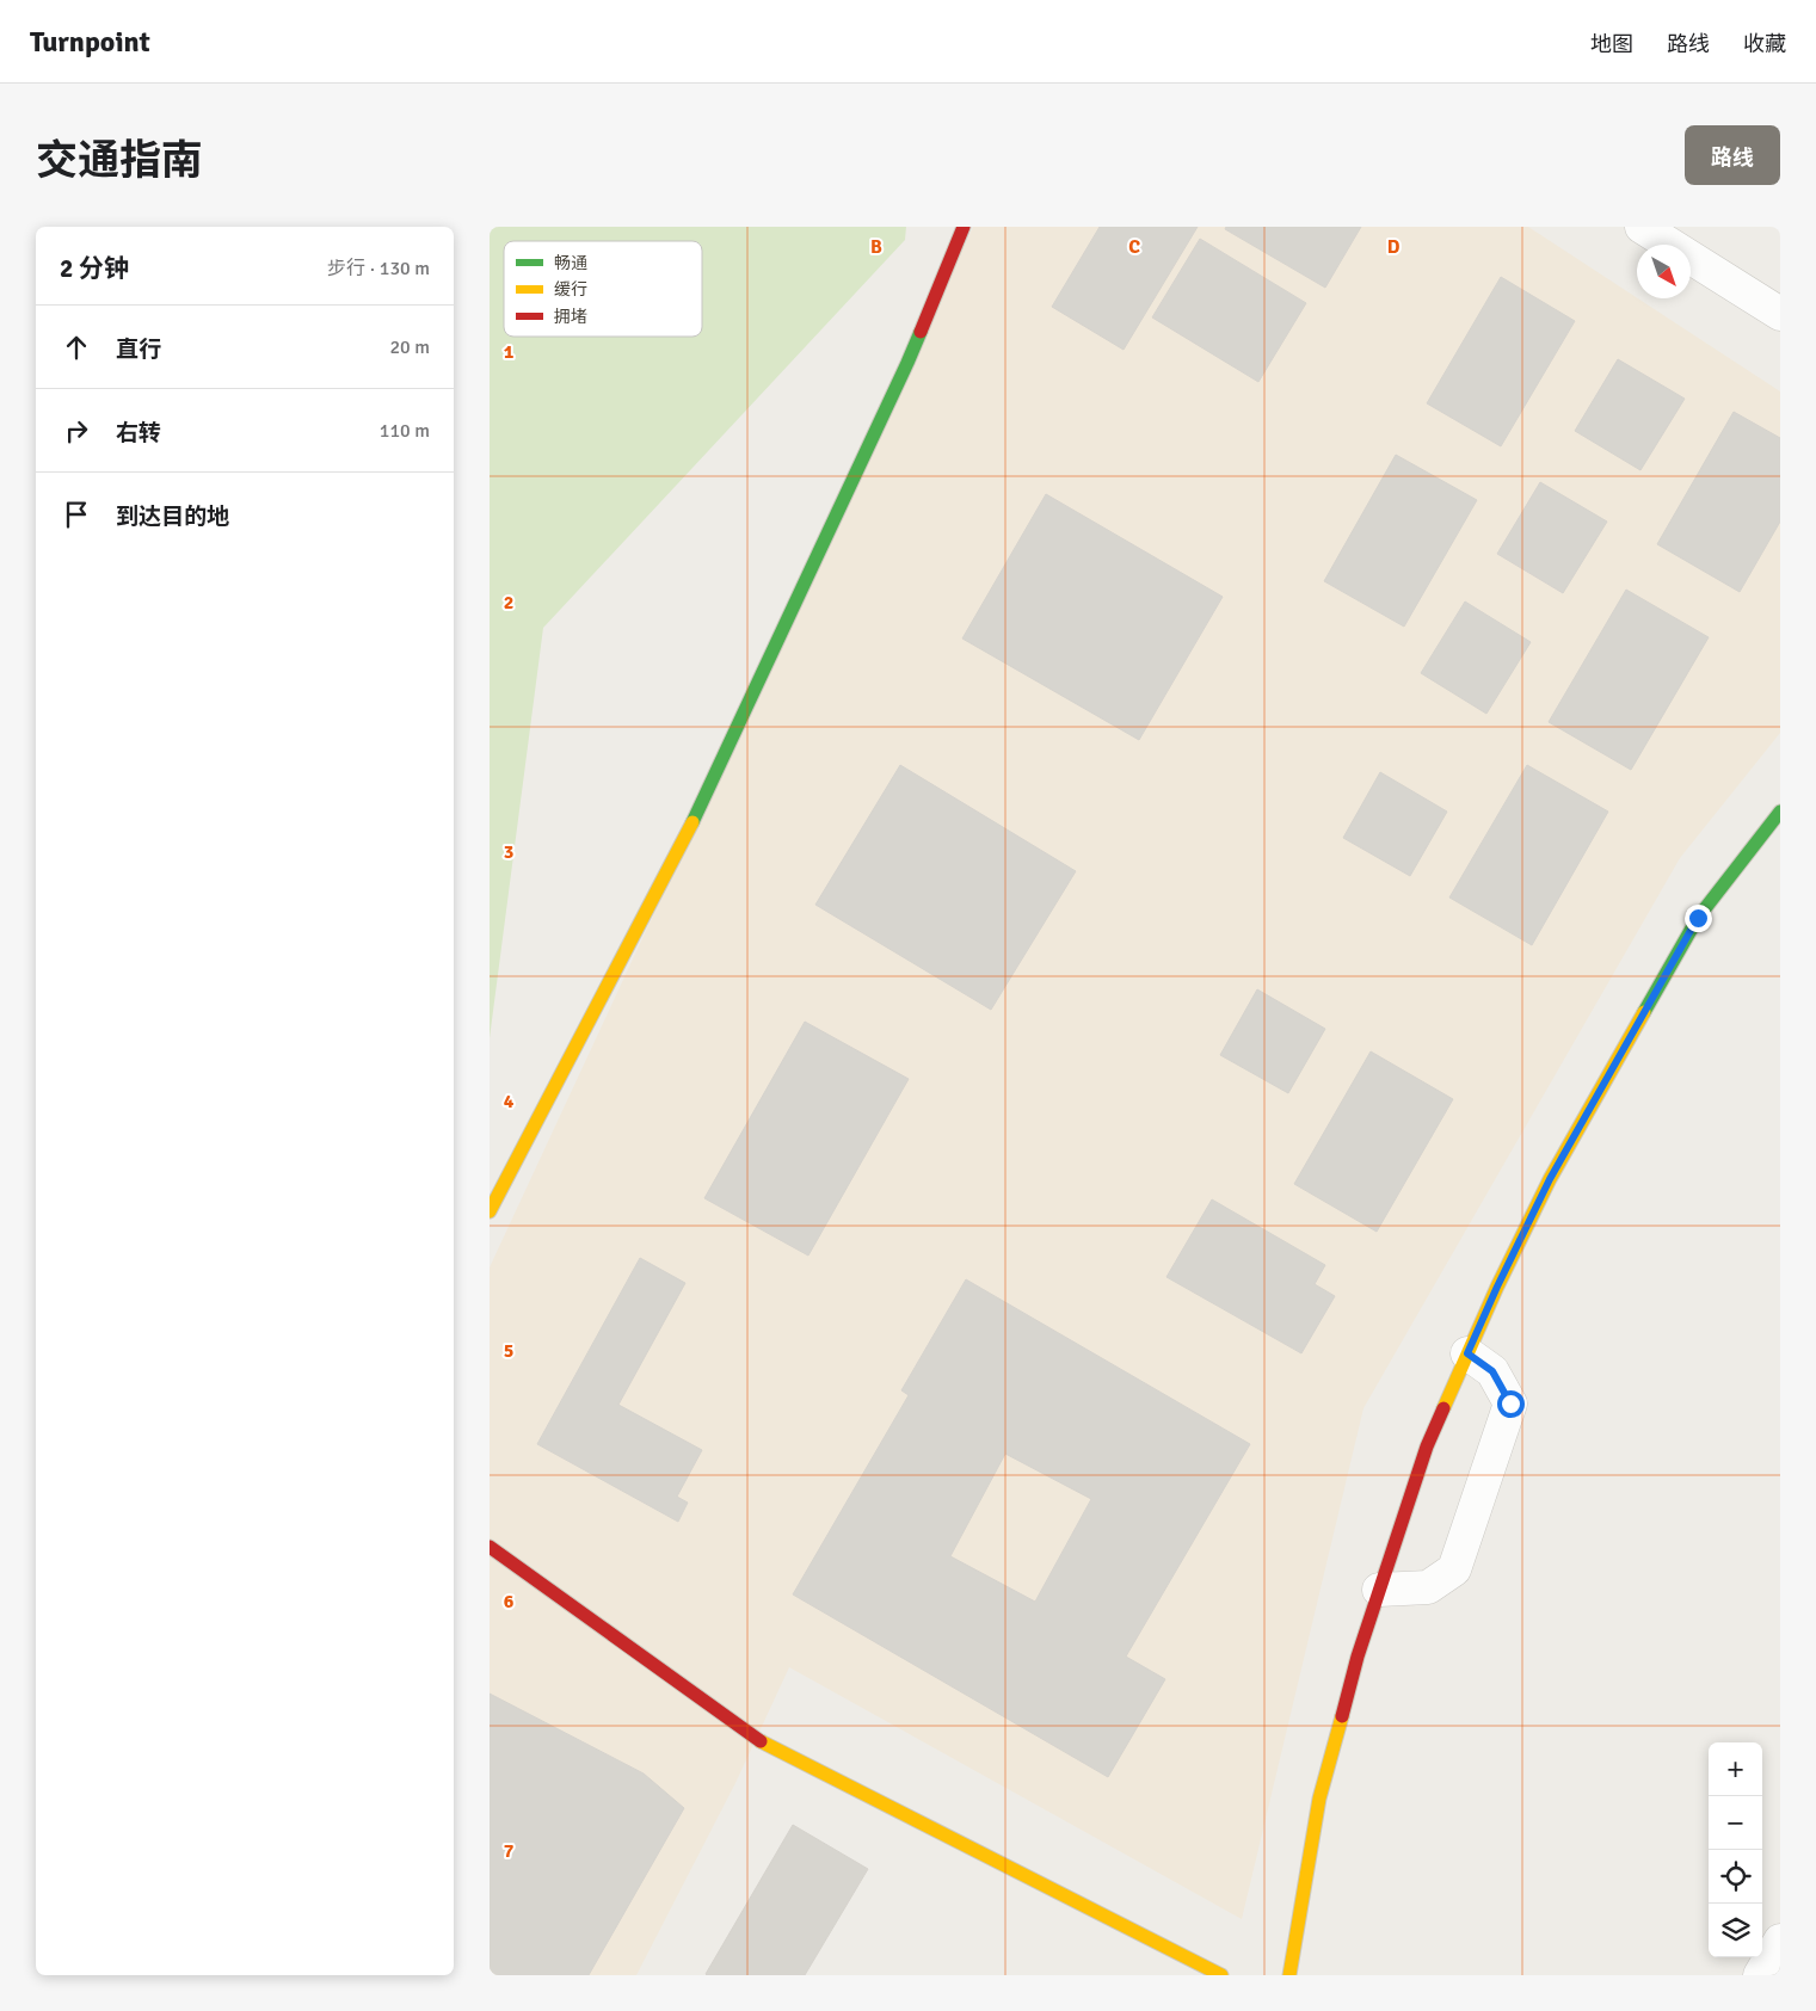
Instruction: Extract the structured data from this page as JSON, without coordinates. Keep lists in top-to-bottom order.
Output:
{
  "legend": ["畅通", "缓行", "拥堵"],
  "north": "bottom right",
  "page": {
    "header": "Turnpoint",
    "nav": ["地图", "路线", "收藏"],
    "title": "交通指南",
    "buttons": "路线",
    "heading": ["2 分钟", "步行 · 130 m"],
    "list": [
      ["直行", "20 m"],
      ["右转", "110 m"],
      "到达目的地"
    ],
    "map_buttons": ["+", "−"]
  },
  "grid": {
    "columns": ["B", "C", "D"],
    "rows": [
      "1",
      "2",
      "3",
      "4",
      "5",
      "6",
      "7"
    ]
  }
}
